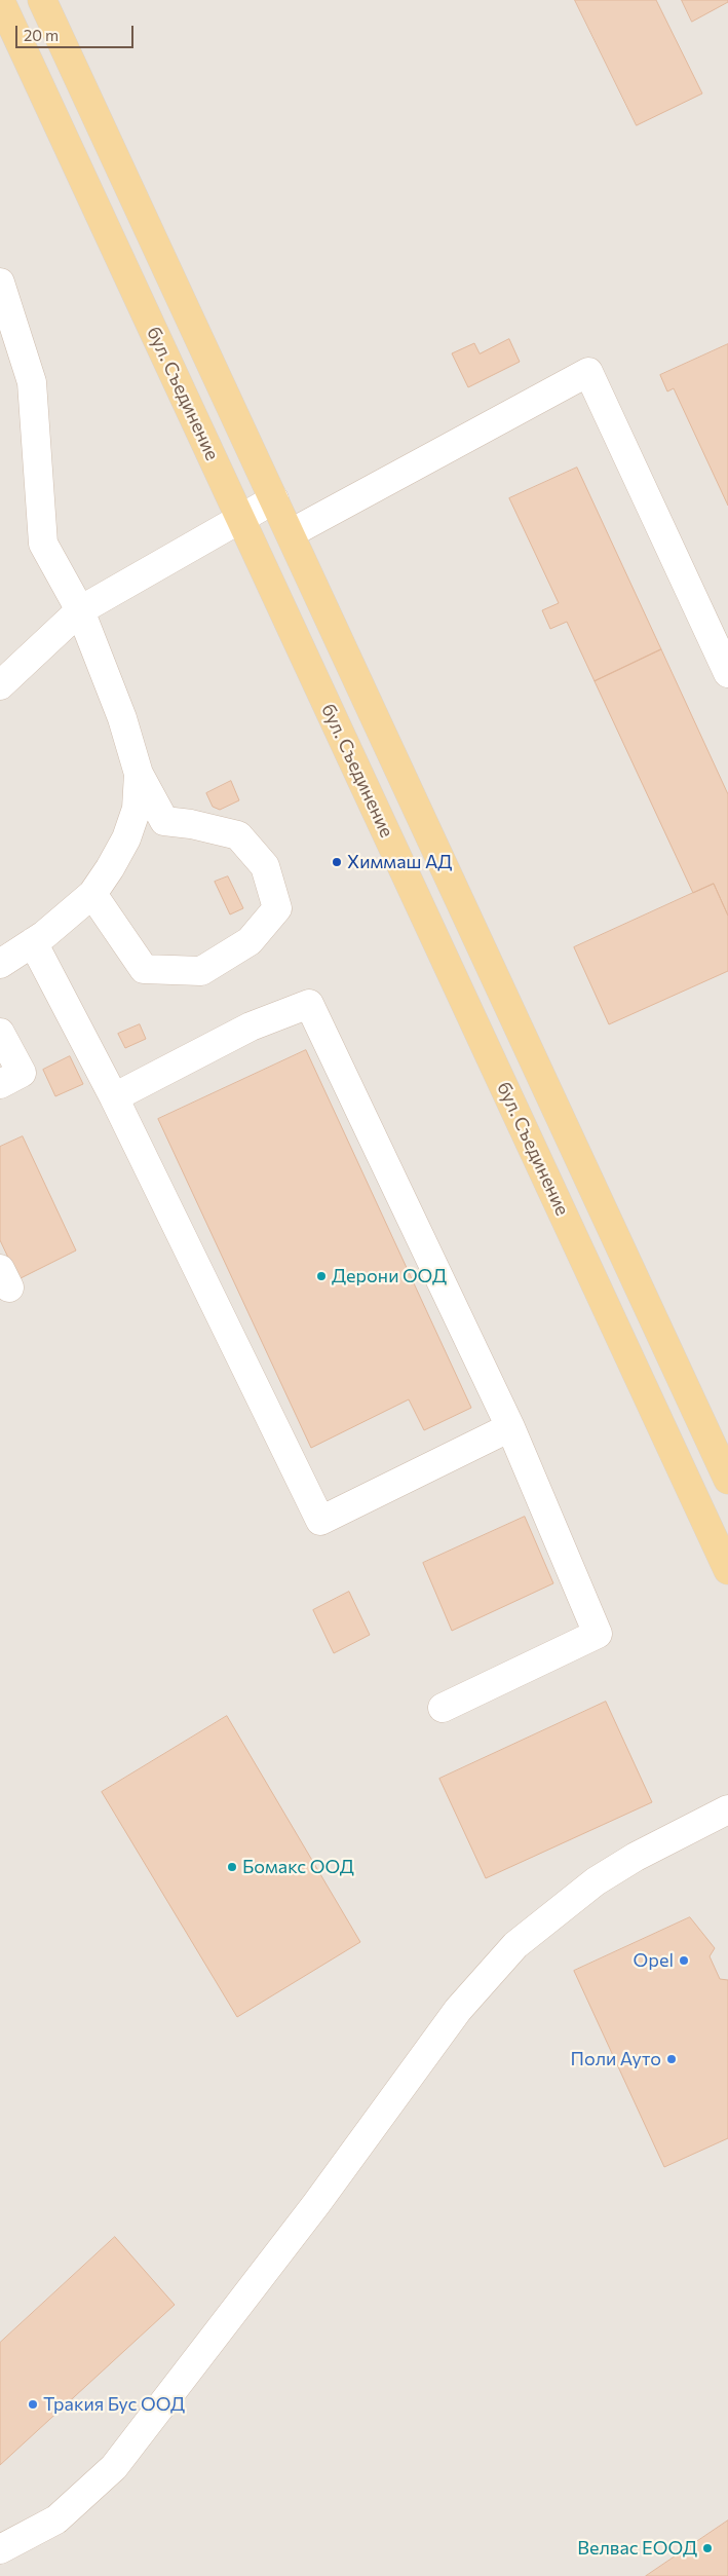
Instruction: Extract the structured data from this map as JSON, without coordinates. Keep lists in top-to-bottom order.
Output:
{
  "streets": {
    "main road": ["бул. Съединение"]
  },
  "places": [
    "Химмаш АД",
    "Дерони ООД",
    "Бомакс ООД",
    "Opel",
    "Поли Ауто",
    "Тракия Бус ООД",
    "Велвас ЕООД"
  ],
  "scale_bar": "20 m"
}
